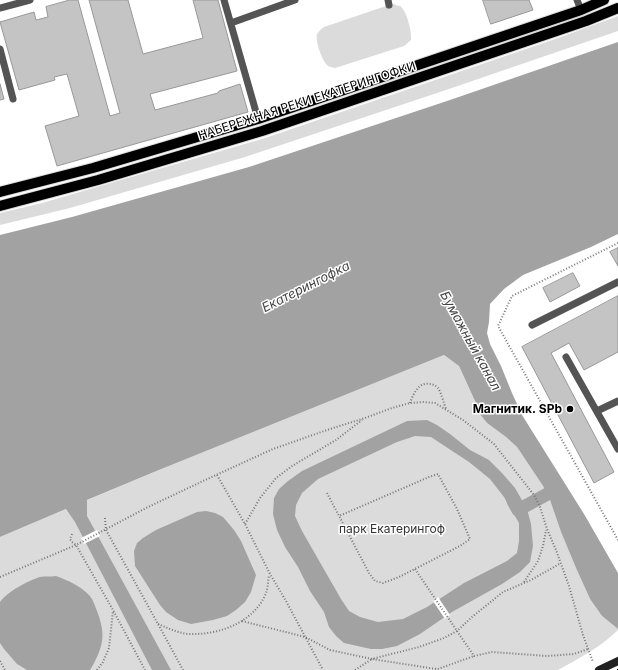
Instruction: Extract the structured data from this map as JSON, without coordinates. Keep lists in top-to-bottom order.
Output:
{
  "streets": {
    "main road": ["НАБЕРЕЖНАЯ РЕКИ ЕКАТЕРИНГОФКИ"]
  },
  "water": ["Екатерингофка", "Бумажный канал"],
  "parks": ["парк Екатерингоф"],
  "places": ["Магнитик. SPb"]
}
